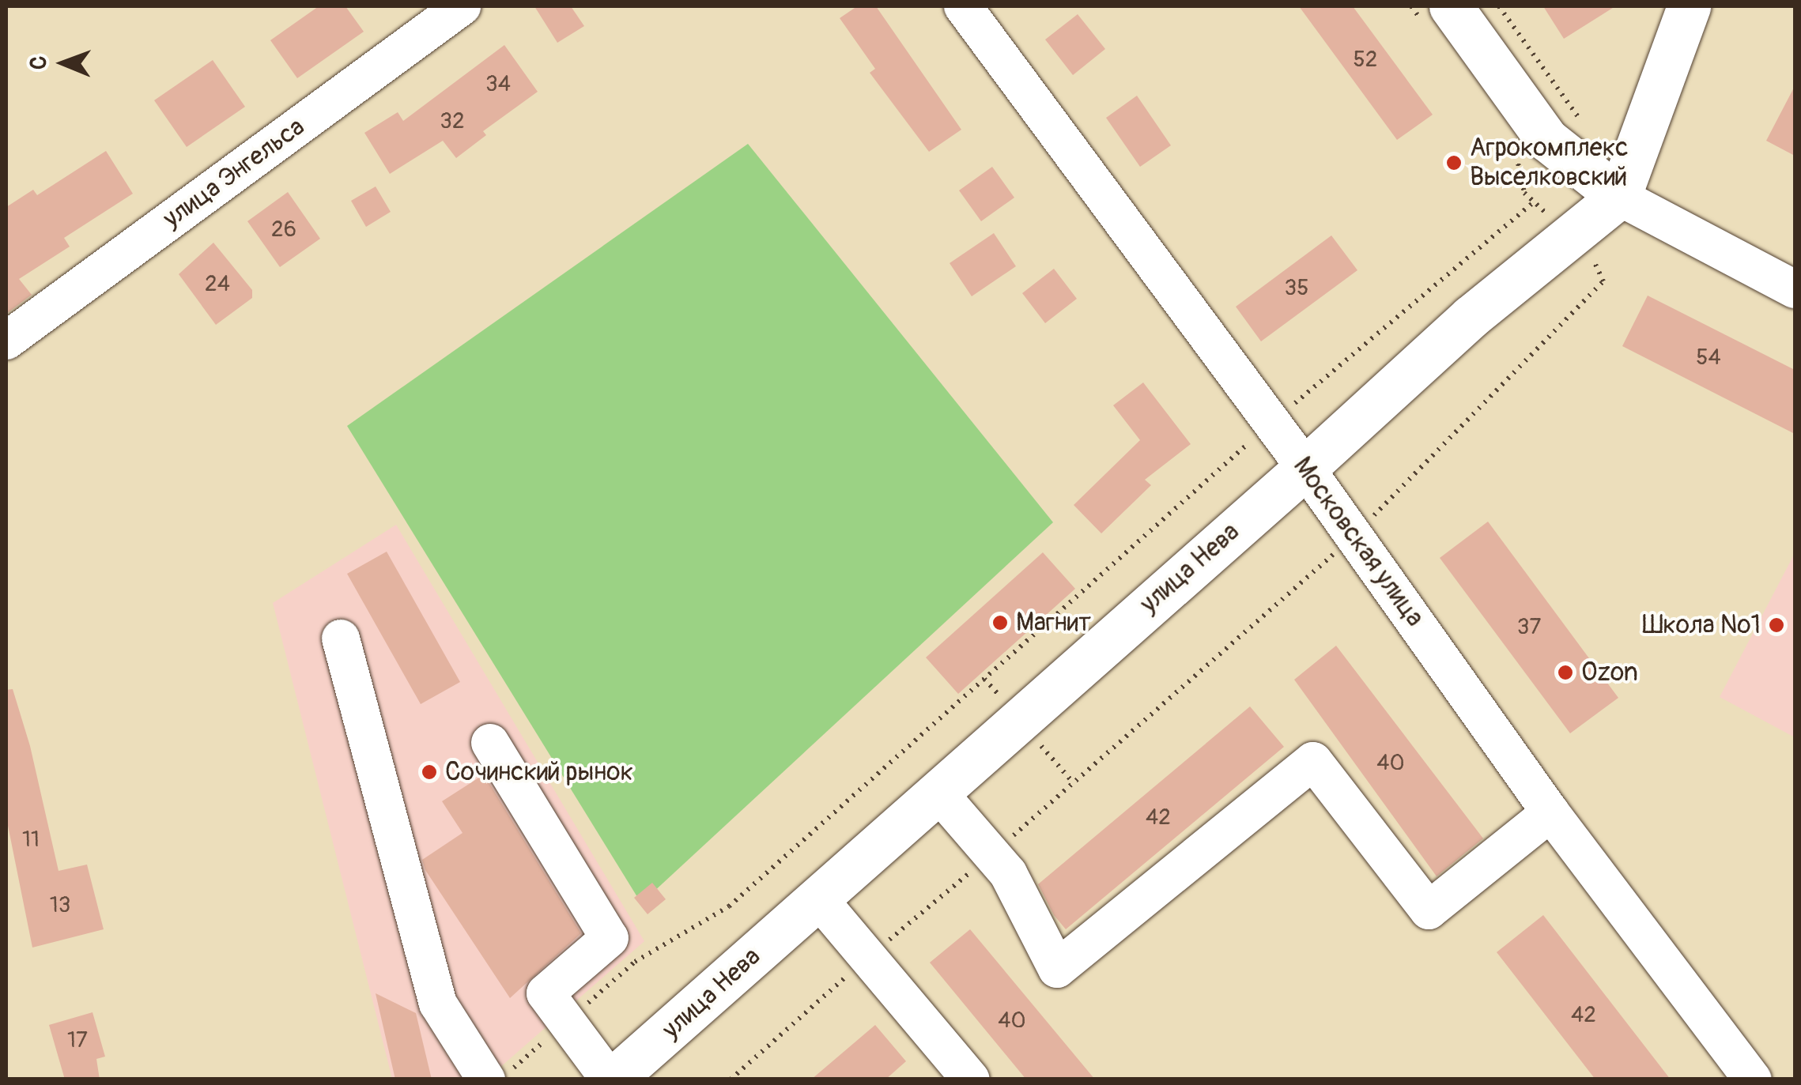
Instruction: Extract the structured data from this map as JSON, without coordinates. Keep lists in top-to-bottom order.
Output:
{
  "streets": {
    "main road": ["улица Нева"],
    "street": ["улица Энгельса", "Московская улица"]
  },
  "crossings": [
    ["Московская улица", "улица Нева"]
  ],
  "places": [
    "Агрокомплекс Выселковский",
    "Магнит",
    "Школа №1",
    "Ozon",
    "Сочинский рынок"
  ],
  "house_numbers": [
    "52",
    "34",
    "32",
    "26",
    "24",
    "35",
    "54",
    "37",
    "40",
    "42",
    "11",
    "13",
    "42",
    "40",
    "17"
  ],
  "north": "left"
}
